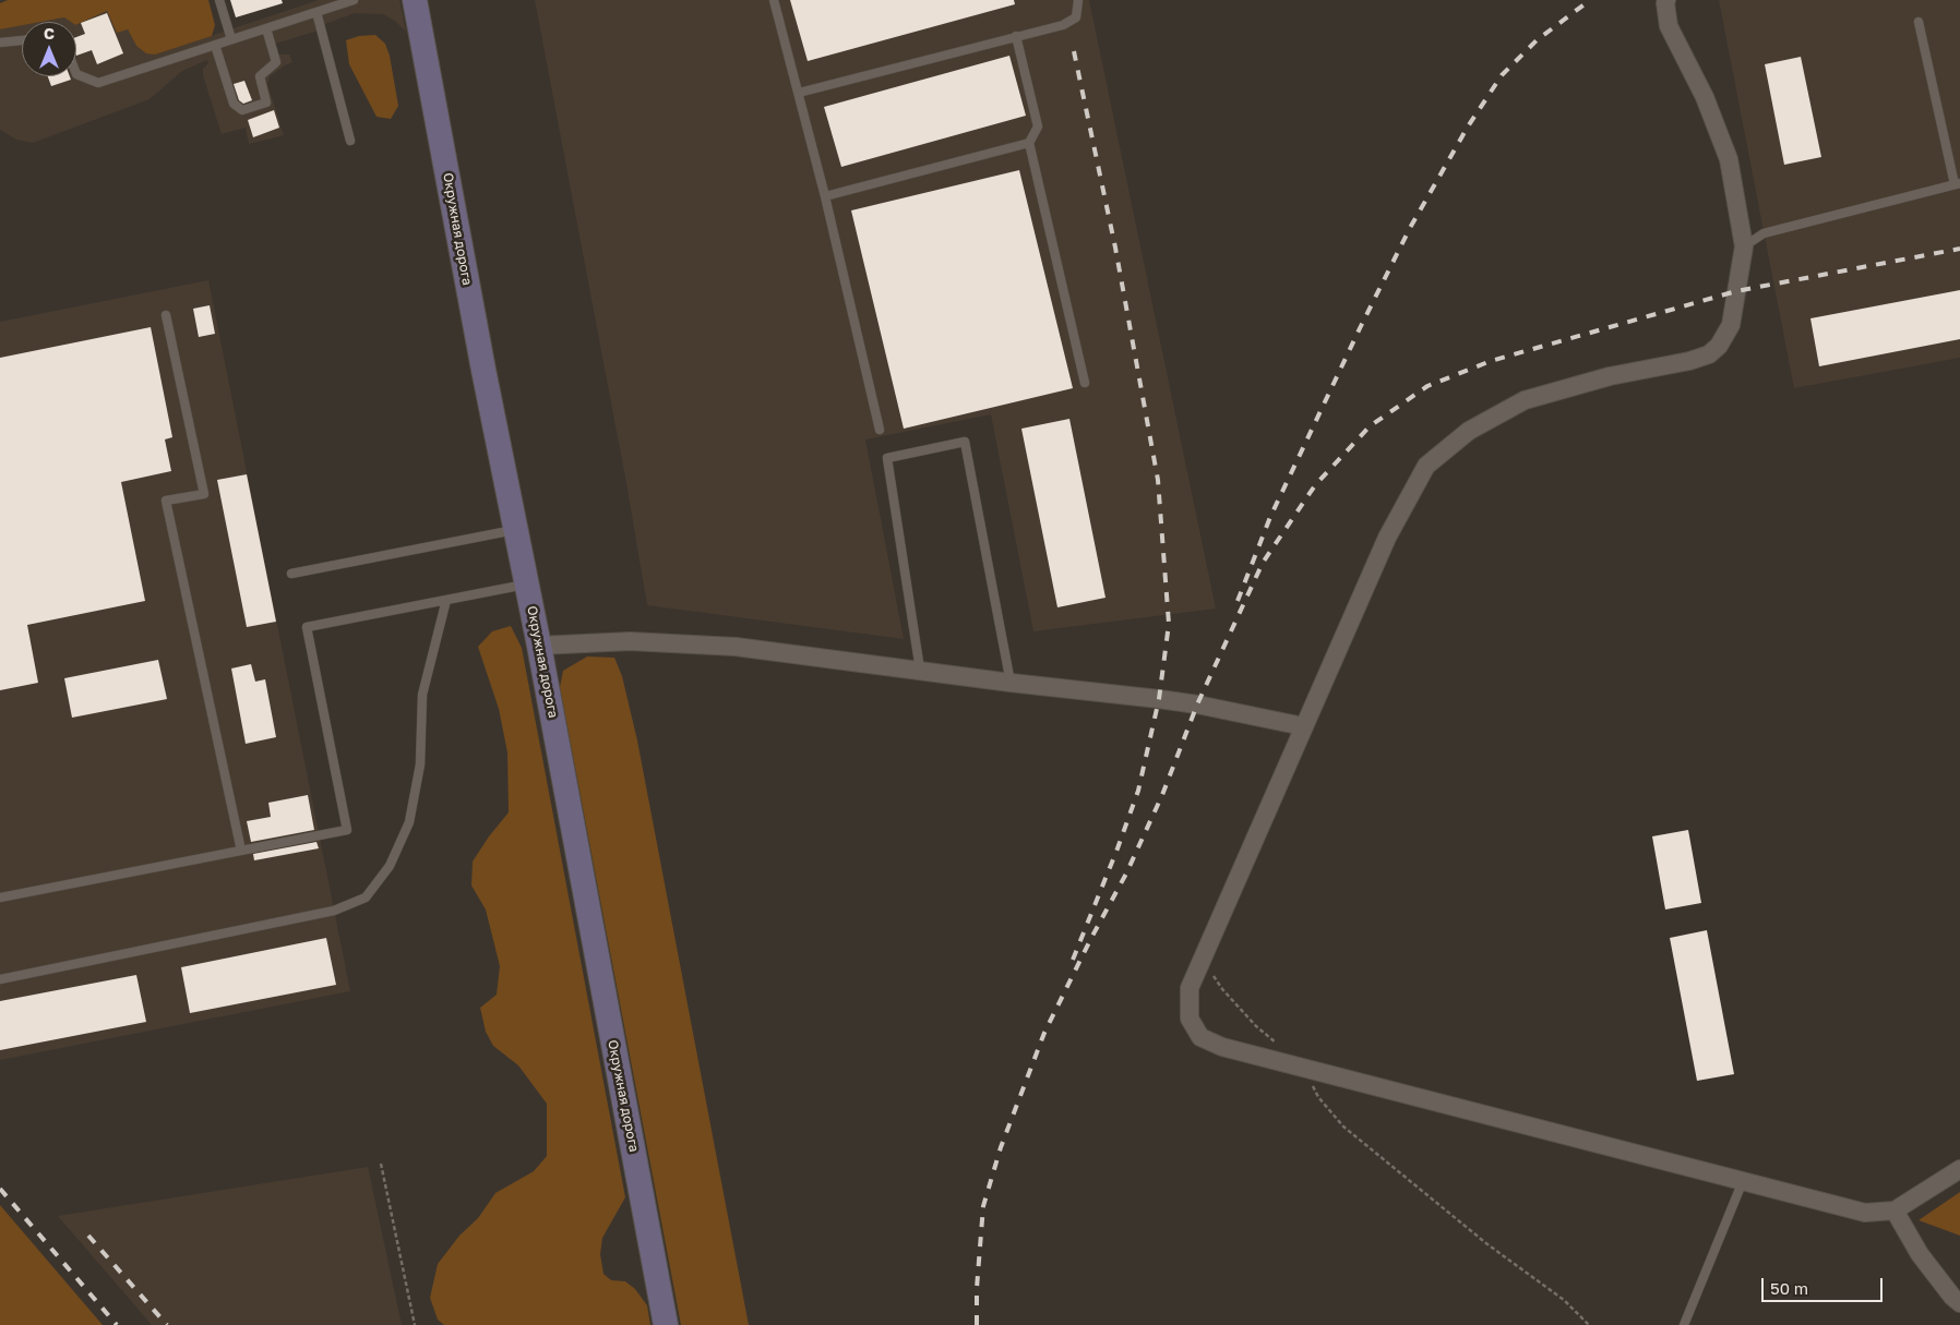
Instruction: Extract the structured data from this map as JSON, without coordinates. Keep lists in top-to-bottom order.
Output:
{
  "streets": {
    "main road": ["Окружная дорога"]
  },
  "scale_bar": "50 m",
  "north": "top"
}
